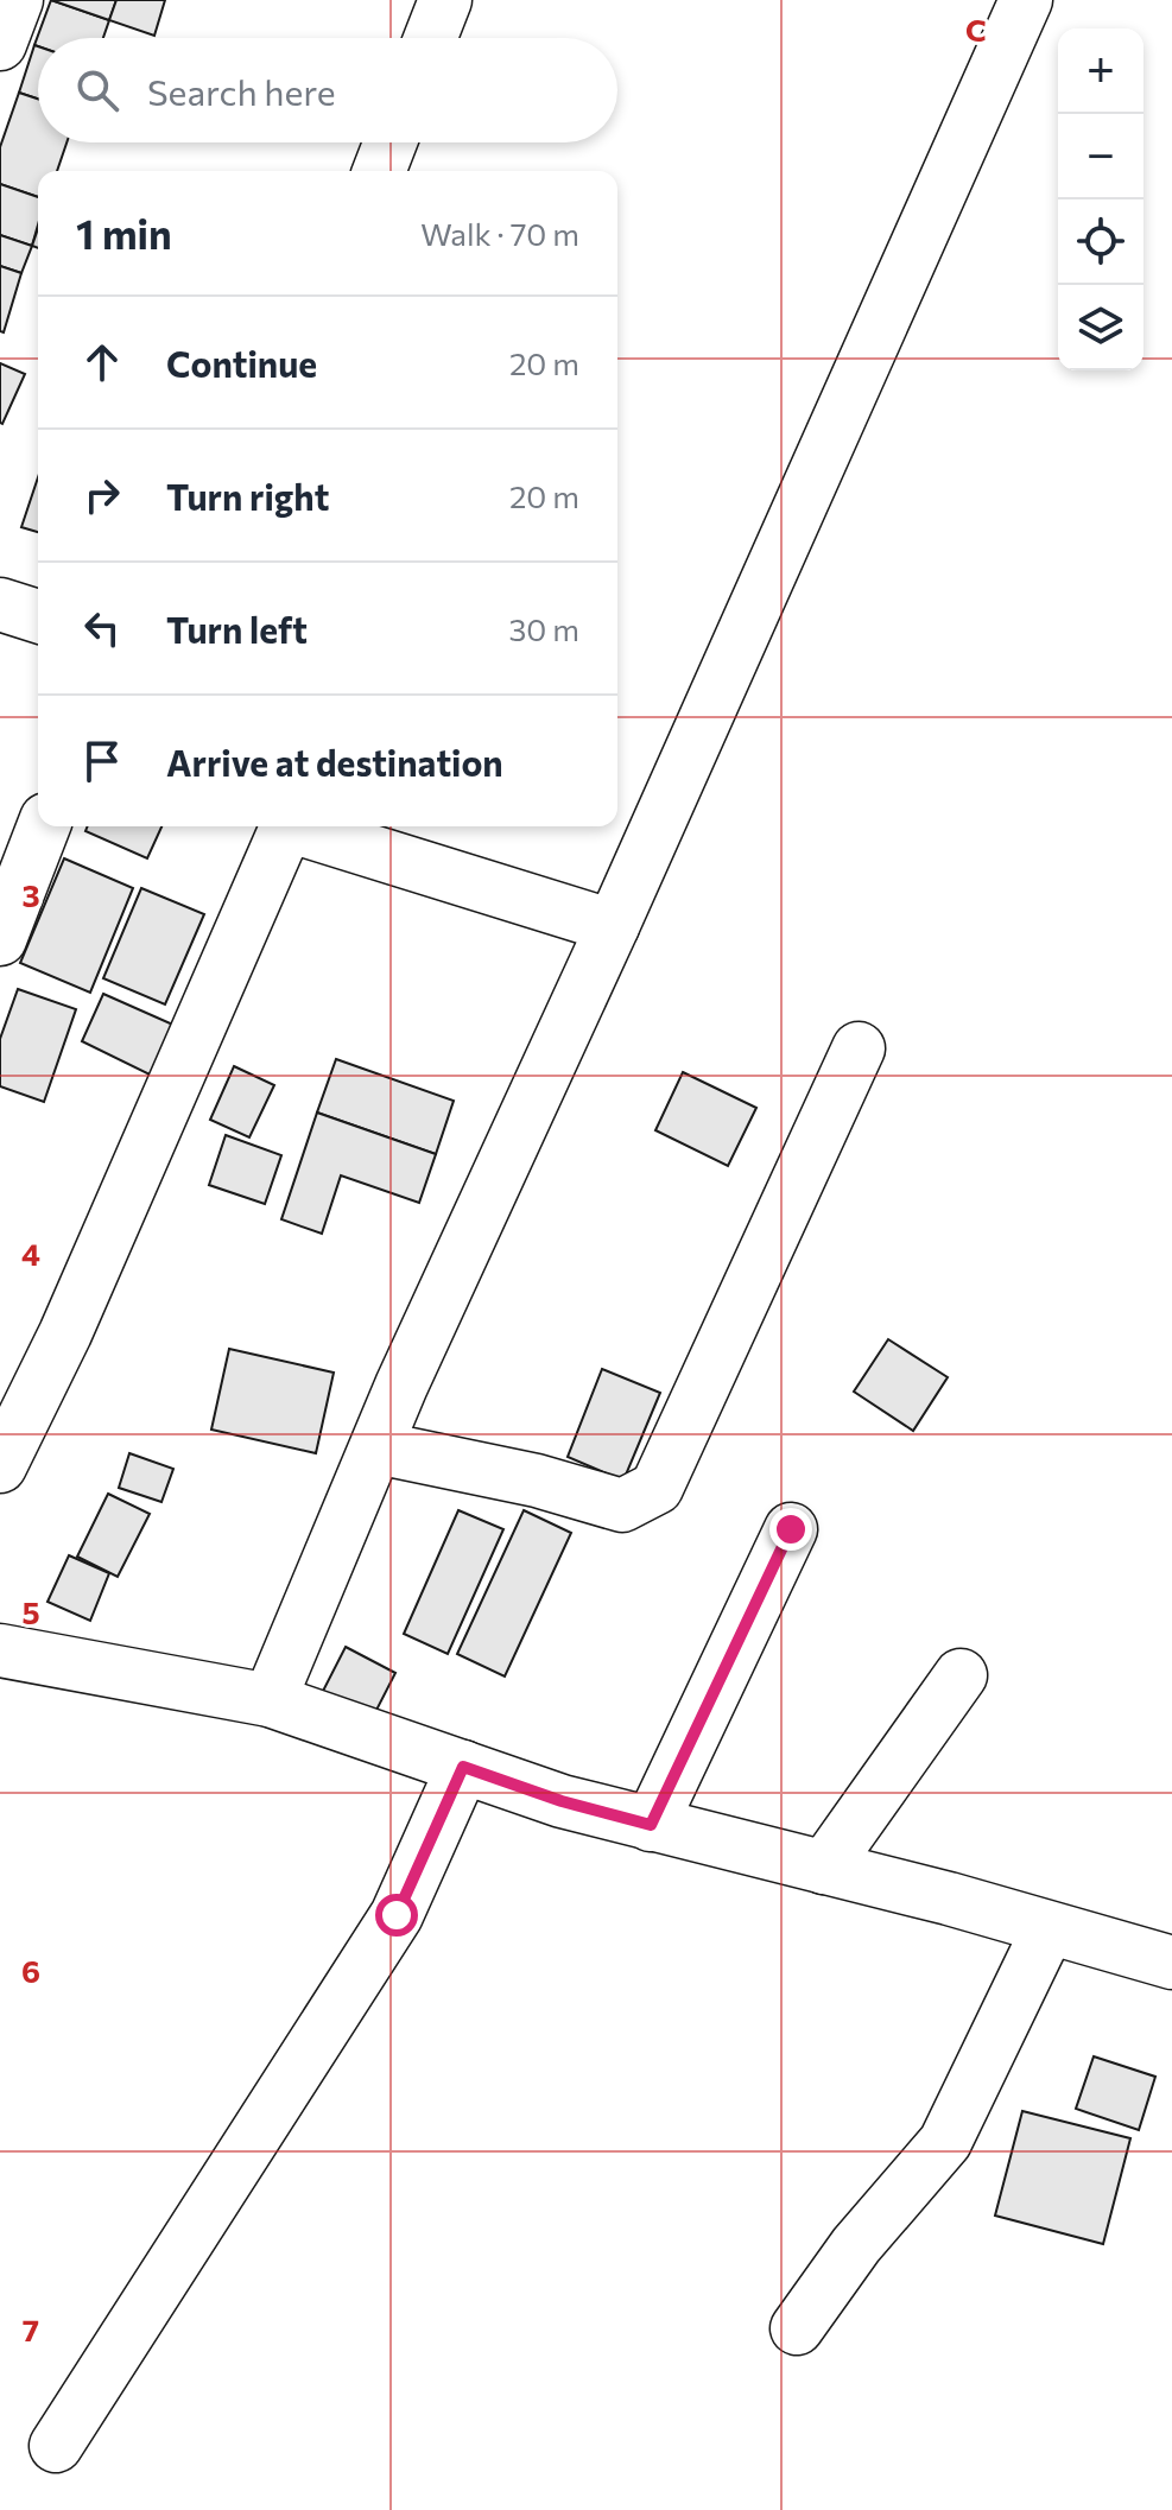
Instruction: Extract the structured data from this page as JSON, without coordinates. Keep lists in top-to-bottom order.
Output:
{
  "page": {
    "map_buttons": ["+", "−"],
    "search": "Search here",
    "heading": ["1 min", "Walk · 70 m"],
    "list": [
      ["Continue", "20 m"],
      ["Turn right", "20 m"],
      ["Turn left", "30 m"],
      "Arrive at destination"
    ]
  },
  "grid": {
    "columns": ["C"],
    "rows": [
      "3",
      "4",
      "5",
      "6",
      "7"
    ]
  }
}
